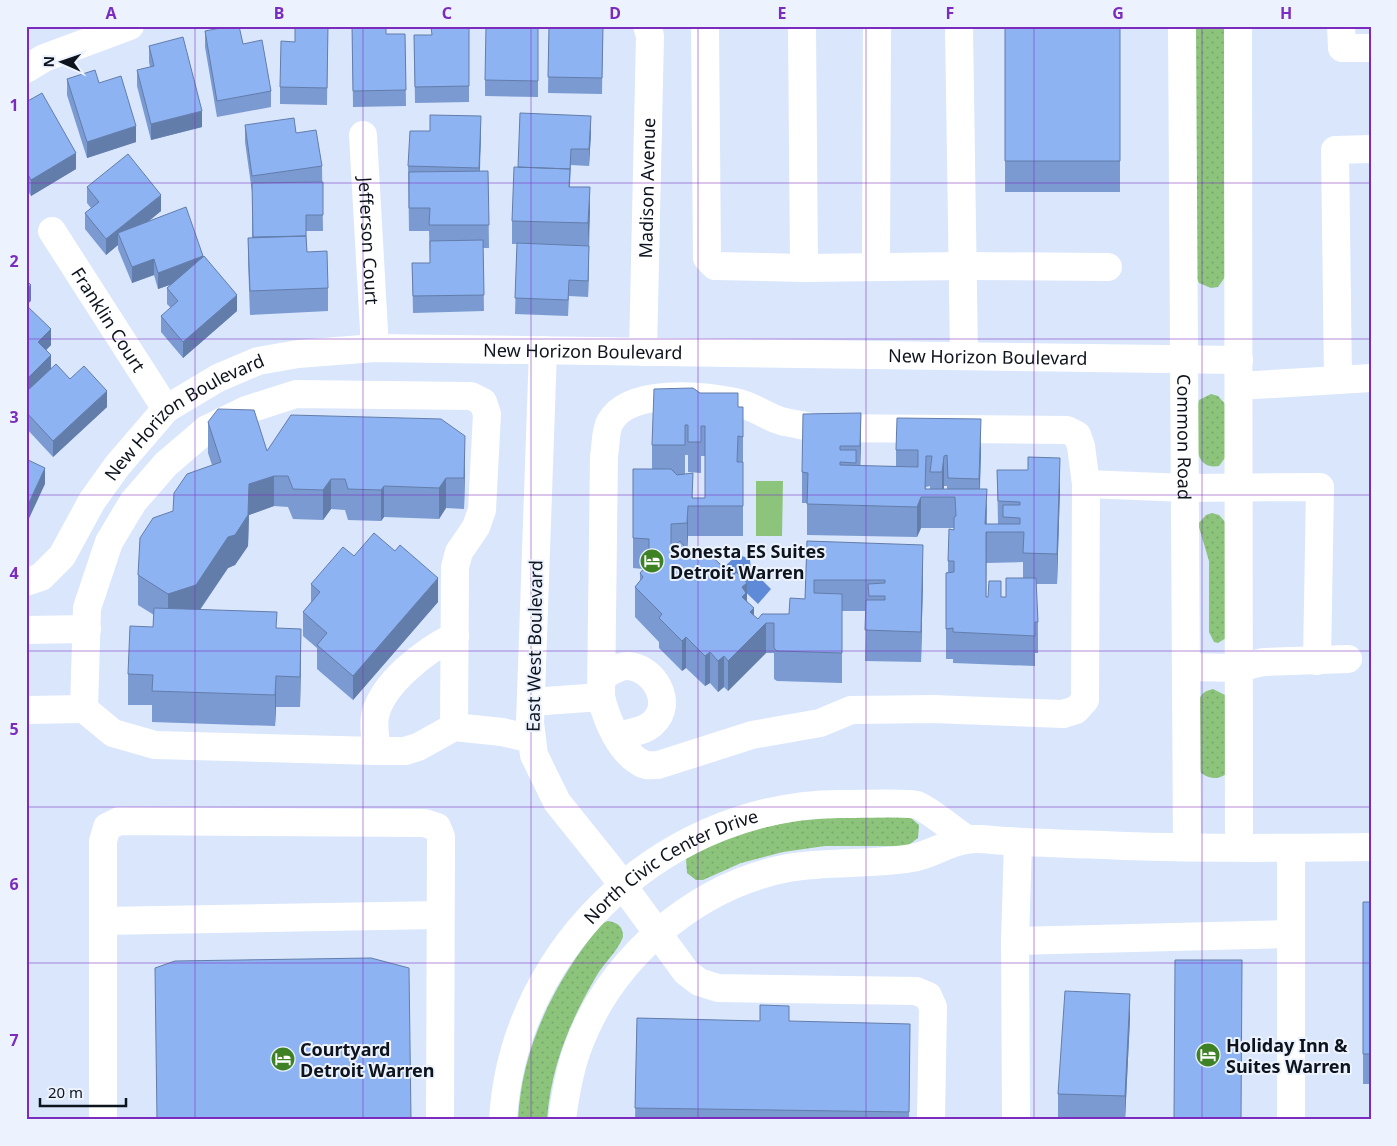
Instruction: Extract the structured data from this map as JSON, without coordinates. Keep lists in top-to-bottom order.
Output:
{
  "streets": {
    "street": [
      "Madison Avenue",
      "Jefferson Court",
      "Franklin Court",
      "New Horizon Boulevard",
      "Common Road",
      "East West Boulevard",
      "North Civic Center Drive"
    ]
  },
  "crossings": [
    ["Madison Avenue", "New Horizon Boulevard"],
    ["Jefferson Court", "New Horizon Boulevard"],
    ["Franklin Court", "New Horizon Boulevard"],
    ["New Horizon Boulevard", "Common Road"],
    ["New Horizon Boulevard", "East West Boulevard"],
    ["East West Boulevard", "North Civic Center Drive"]
  ],
  "places": {
    "hotel": ["Sonesta ES Suites Detroit Warren", "Holiday Inn & Suites Warren", "Courtyard Detroit Warren"]
  },
  "scale_bar": "20 m",
  "north": "left",
  "grid": {
    "columns": [
      "A",
      "B",
      "C",
      "D",
      "E",
      "F",
      "G",
      "H"
    ],
    "rows": [
      "1",
      "2",
      "3",
      "4",
      "5",
      "6",
      "7"
    ]
  }
}
